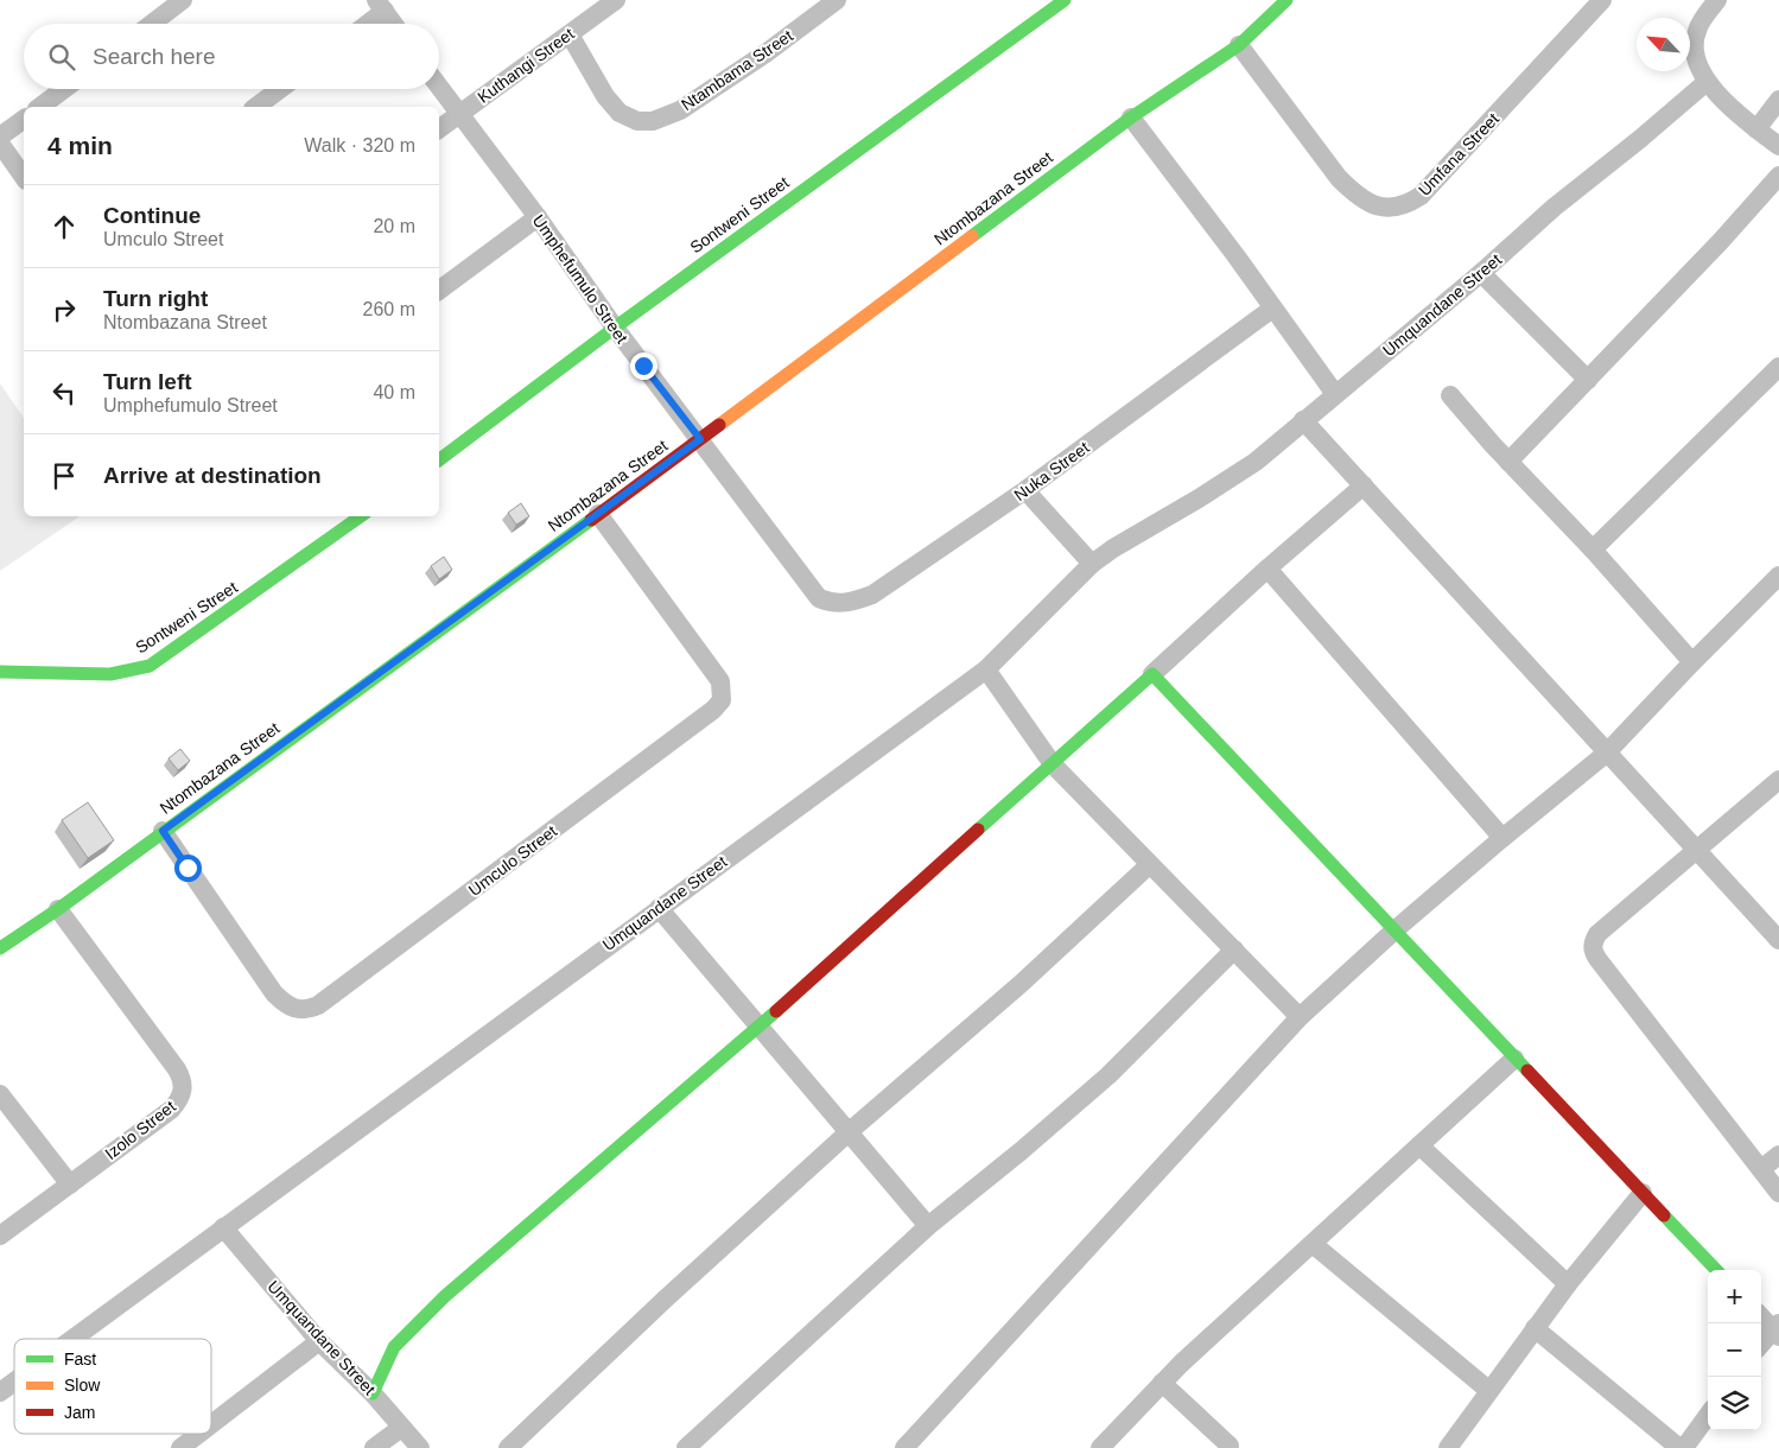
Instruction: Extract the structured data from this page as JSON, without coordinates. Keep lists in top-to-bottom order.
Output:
{
  "streets": {
    "street": [
      "Kuthangi Street",
      "Ntambama Street",
      "Umfana Street",
      "Ntombazana Street",
      "Sontweni Street",
      "Umphefumulo Street",
      "Umquandane Street",
      "Nuka Street",
      "Umculo Street",
      "Izolo Street"
    ]
  },
  "crossings": [
    ["Kuthangi Street", "Ntambama Street"],
    ["Kuthangi Street", "Umphefumulo Street"],
    ["Umfana Street", "Ntombazana Street"],
    ["Ntombazana Street", "Umphefumulo Street"],
    ["Ntombazana Street", "Umculo Street"],
    ["Ntombazana Street", "Izolo Street"],
    ["Sontweni Street", "Umphefumulo Street"],
    ["Umphefumulo Street", "Nuka Street"]
  ],
  "legend": ["Fast", "Slow", "Jam"],
  "north": "top left",
  "page": {
    "search": "Search here",
    "heading": ["4 min", "Walk · 320 m"],
    "list": [
      ["Continue", "Umculo Street", "20 m"],
      ["Turn right", "Ntombazana Street", "260 m"],
      ["Turn left", "Umphefumulo Street", "40 m"],
      "Arrive at destination"
    ],
    "map_buttons": ["+", "−"]
  }
}
